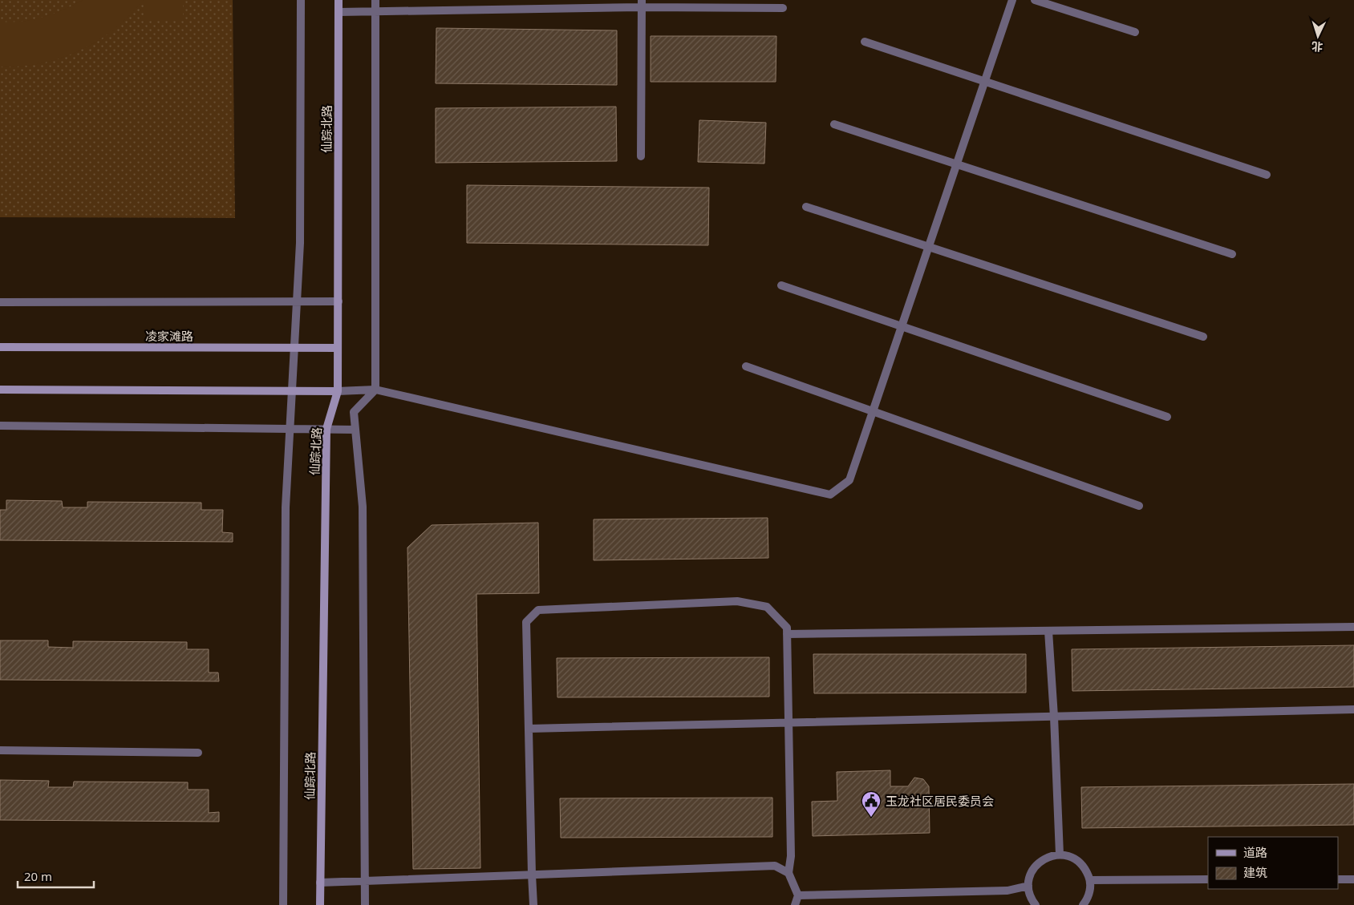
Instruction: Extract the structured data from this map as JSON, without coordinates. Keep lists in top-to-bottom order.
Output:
{
  "streets": {
    "main road": ["仙踪北路", "凌家滩路"]
  },
  "crossings": [
    ["仙踪北路", "凌家滩路"]
  ],
  "places": {
    "public building": ["玉龙社区居民委员会"]
  },
  "legend": ["道路", "建筑"],
  "scale_bar": "20 m",
  "north": "bottom"
}
